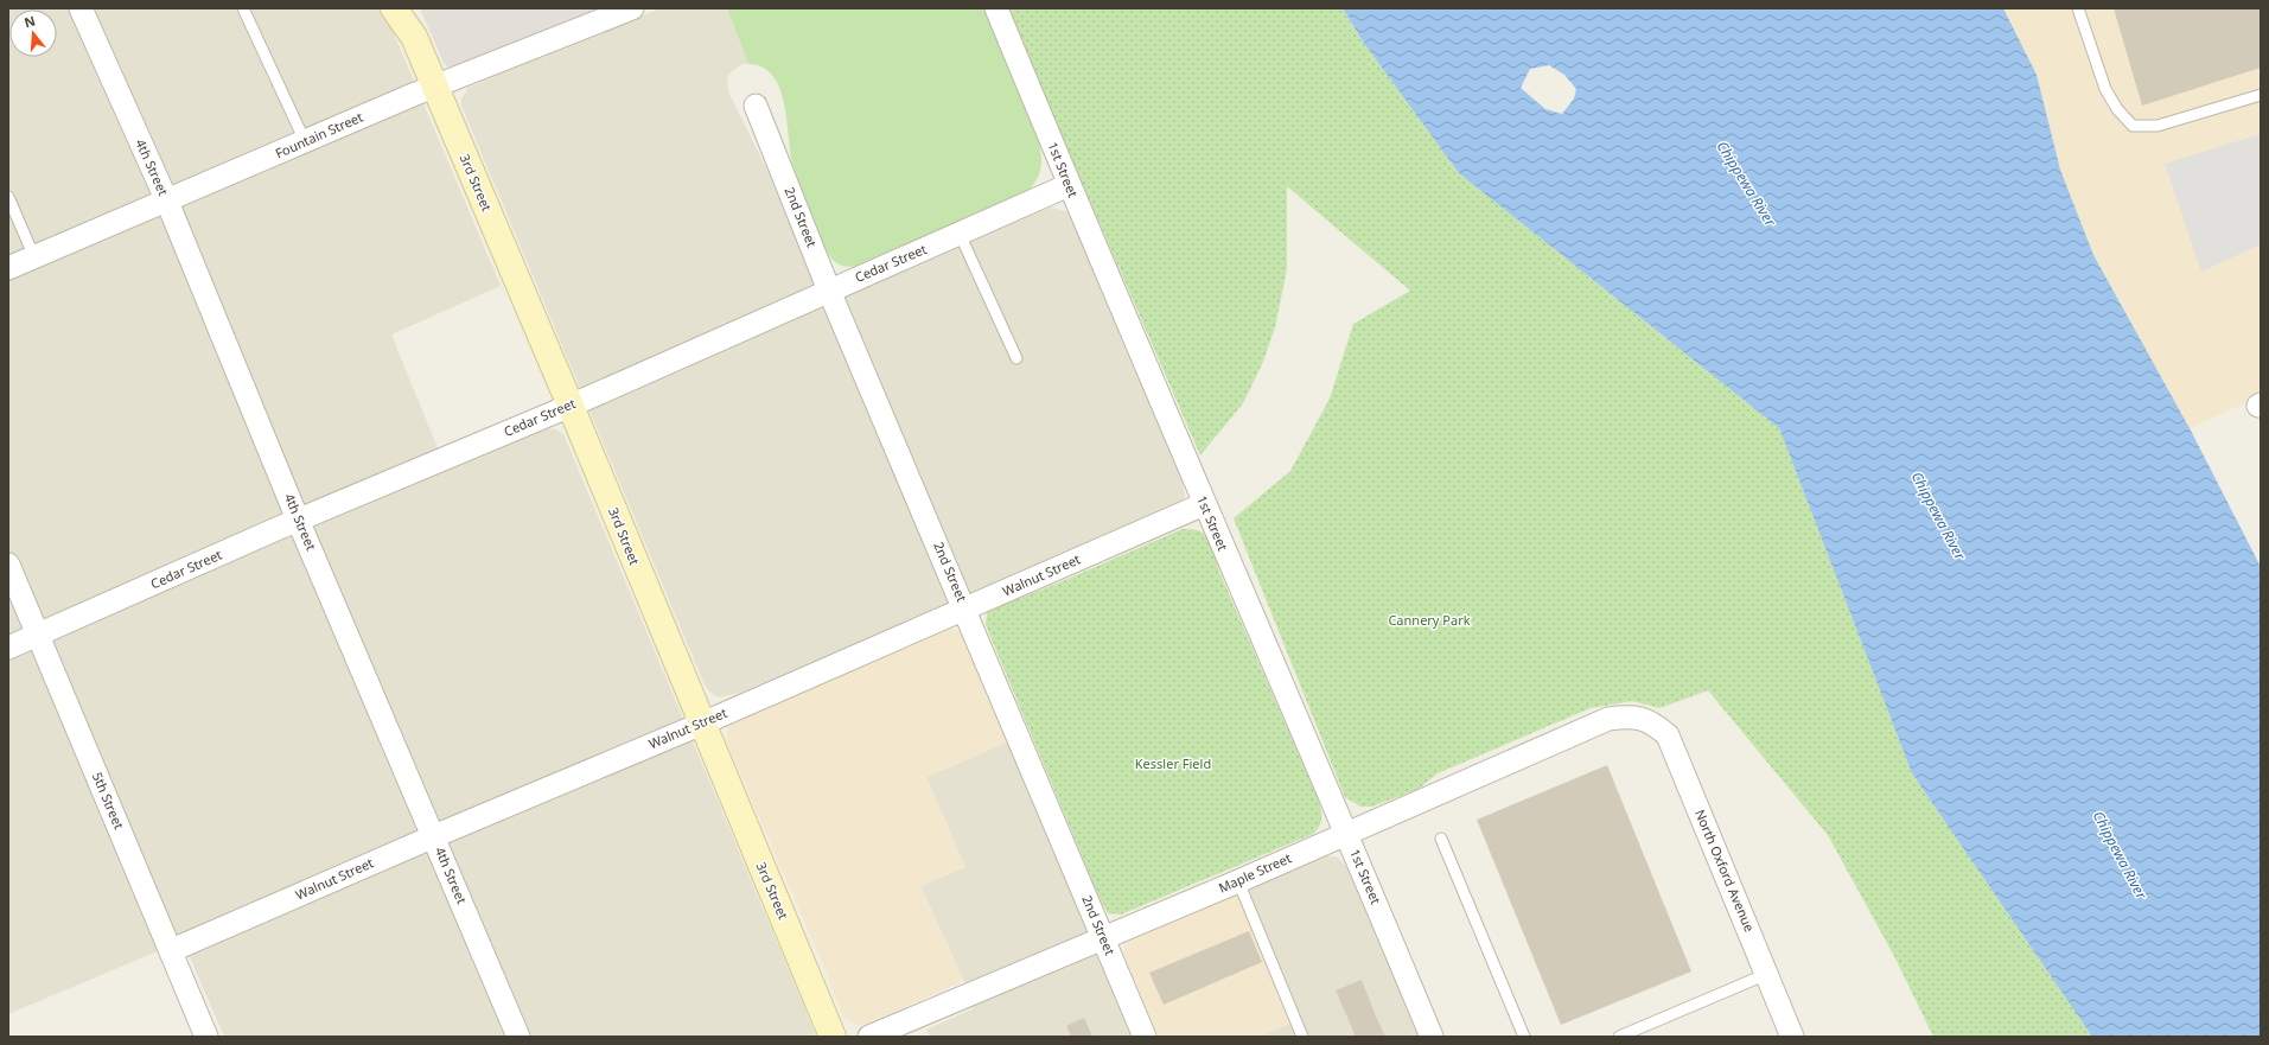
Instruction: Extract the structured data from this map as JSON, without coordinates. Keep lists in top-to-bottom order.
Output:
{
  "streets": {
    "main road": ["3rd Street"],
    "street": [
      "Fountain Street",
      "4th Street",
      "1st Street",
      "2nd Street",
      "Cedar Street",
      "Walnut Street",
      "5th Street",
      "North Oxford Avenue",
      "Maple Street"
    ]
  },
  "crossings": [
    ["Fountain Street", "4th Street"],
    ["Fountain Street", "3rd Street"],
    ["4th Street", "Cedar Street"],
    ["4th Street", "Walnut Street"],
    ["1st Street", "Cedar Street"],
    ["1st Street", "Walnut Street"],
    ["1st Street", "Maple Street"],
    ["3rd Street", "Cedar Street"],
    ["3rd Street", "Walnut Street"],
    ["2nd Street", "Cedar Street"],
    ["2nd Street", "Walnut Street"],
    ["2nd Street", "Maple Street"],
    ["Cedar Street", "5th Street"],
    ["Walnut Street", "5th Street"],
    ["North Oxford Avenue", "Maple Street"]
  ],
  "water": ["Chippewa River"],
  "parks": ["Cannery Park", "Kessler Field"],
  "north": "top"
}
